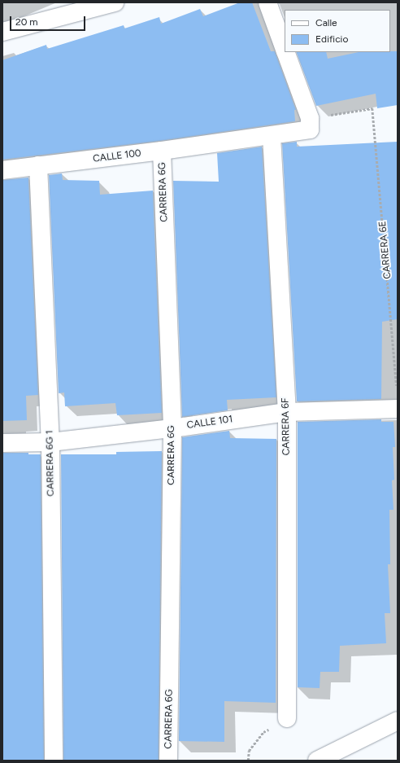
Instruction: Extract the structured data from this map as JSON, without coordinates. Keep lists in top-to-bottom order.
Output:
{
  "streets": {
    "main road": [
      "CALLE 100",
      "CARRERA 6G",
      "CALLE 101",
      "CARRERA 6F",
      "CARRERA 6G 1"
    ],
    "path": ["CARRERA 6E"]
  },
  "crossings": [
    ["CALLE 100", "CARRERA 6G"],
    ["CALLE 100", "CARRERA 6E"],
    ["CALLE 100", "CARRERA 6F"],
    ["CALLE 100", "CARRERA 6G 1"],
    ["CARRERA 6G", "CALLE 101"],
    ["CALLE 101", "CARRERA 6F"],
    ["CALLE 101", "CARRERA 6G 1"]
  ],
  "legend": ["Calle", "Edificio"],
  "scale_bar": "20 m"
}
